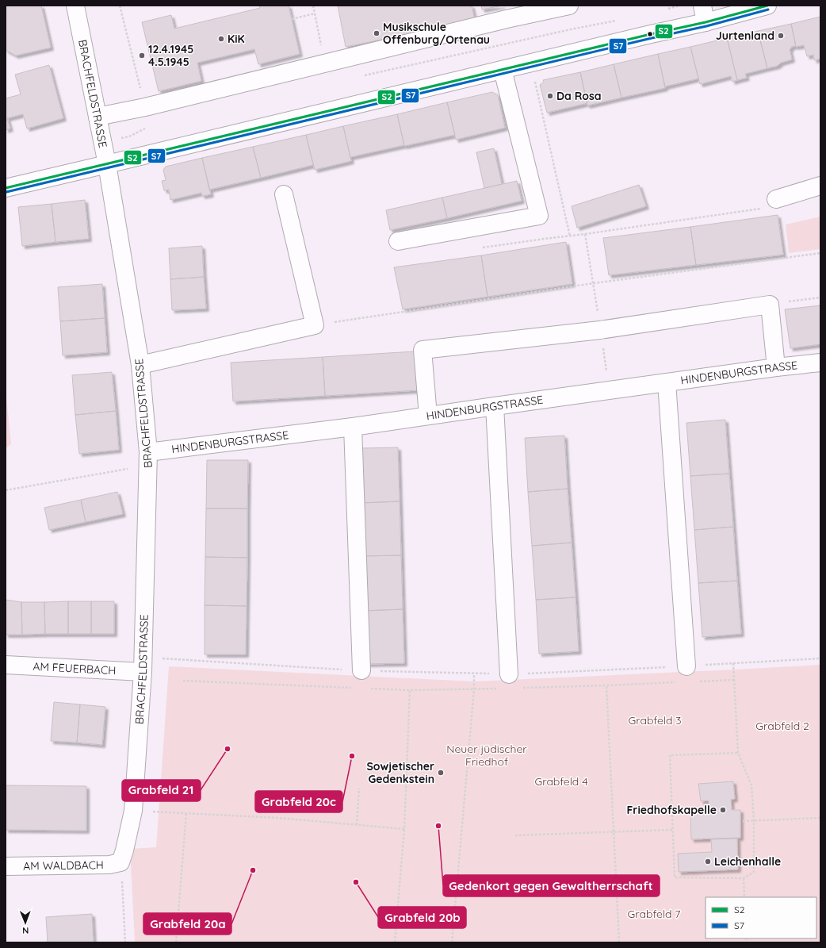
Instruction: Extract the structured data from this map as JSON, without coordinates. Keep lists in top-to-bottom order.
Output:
{
  "streets": {
    "street": [
      "BRACHFELDSTRASSE",
      "HINDENBURGSTRASSE",
      "AM FEUERBACH",
      "AM WALDBACH"
    ]
  },
  "crossings": [
    ["BRACHFELDSTRASSE", "HINDENBURGSTRASSE"],
    ["BRACHFELDSTRASSE", "AM FEUERBACH"],
    ["BRACHFELDSTRASSE", "AM WALDBACH"]
  ],
  "parks": [
    "Grabfeld 3",
    "Grabfeld 2",
    "Neuer jüdischer Friedhof",
    "Grabfeld 4",
    "Grabfeld 7"
  ],
  "places": [
    "Musikschule Offenburg/Ortenau",
    "Jurtenland",
    "KiK",
    "12.4.1945 4.5.1945",
    "Da Rosa",
    "Grabfeld 21",
    "Grabfeld 20c",
    "Sowjetischer Gedenkstein",
    "Friedhofskapelle",
    "Gedenkort gegen Gewaltherrschaft",
    "Leichenhalle",
    "Grabfeld 20a",
    "Grabfeld 20b"
  ],
  "lines": ["transit line S2", "transit line S7"],
  "legend": ["S2", "S7"],
  "north": "bottom"
}
